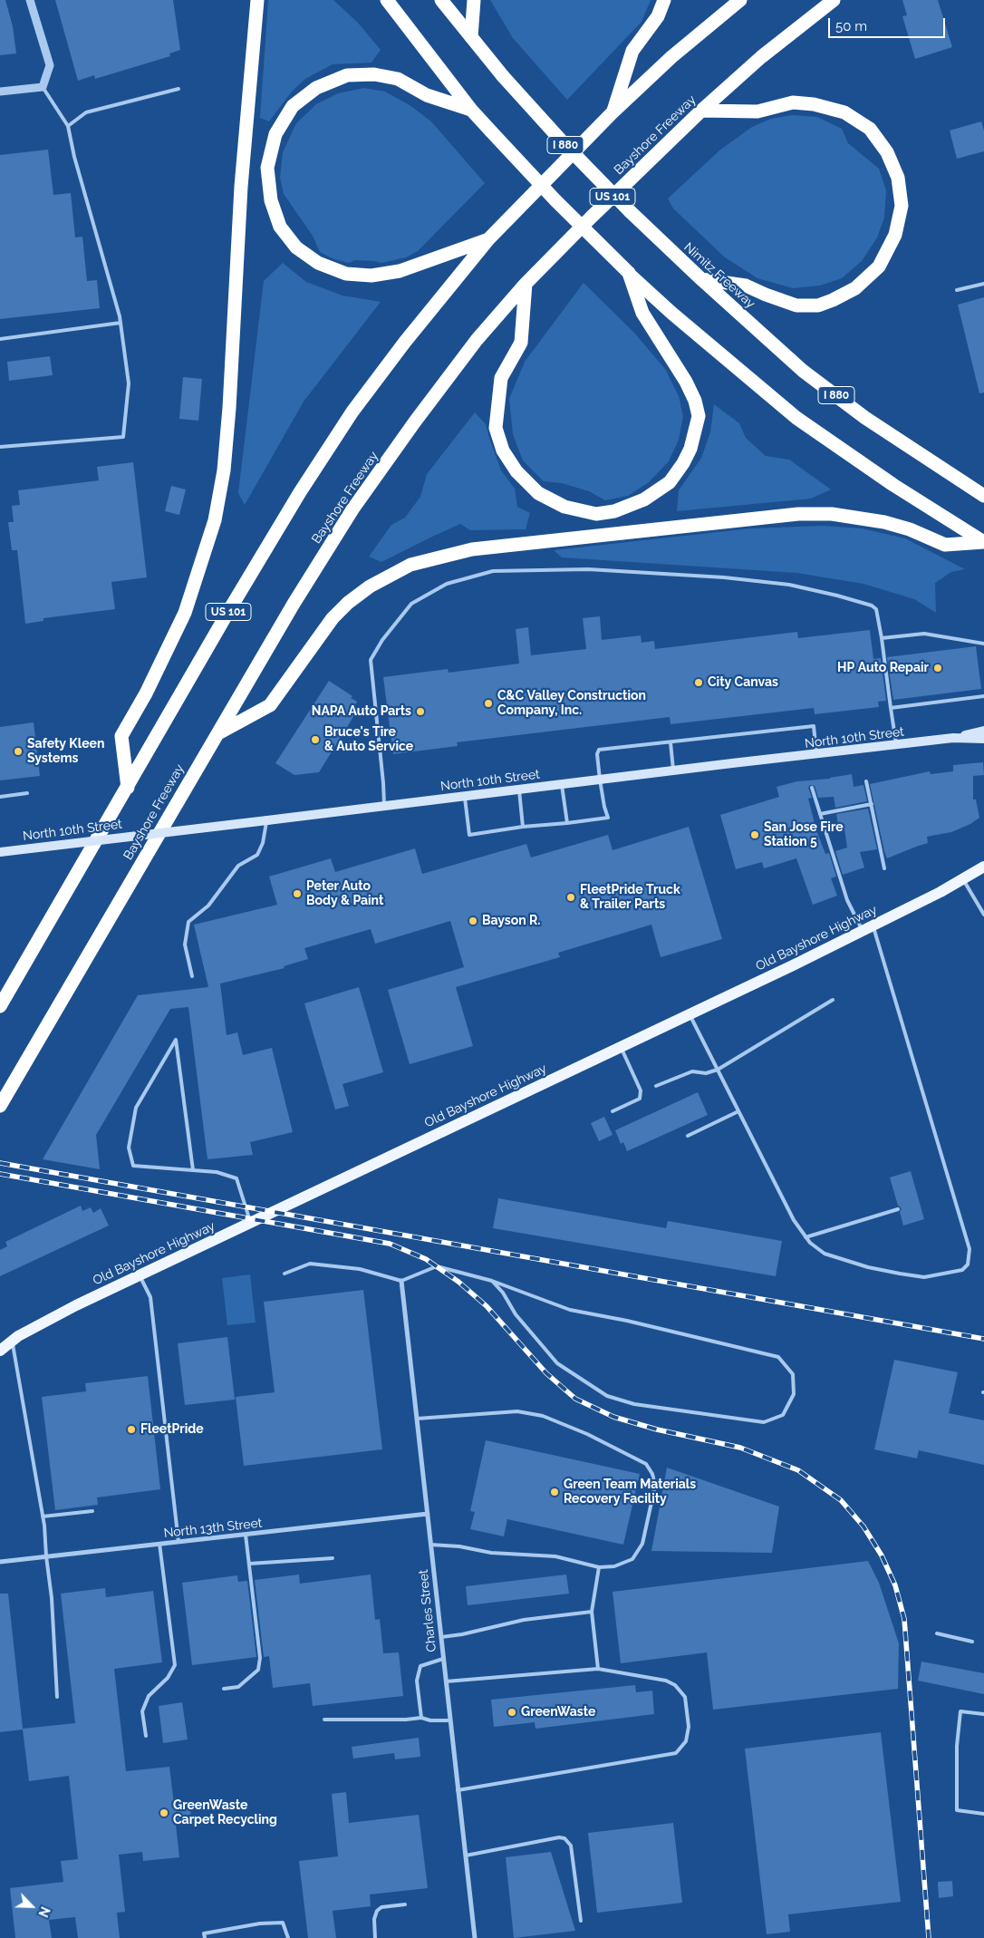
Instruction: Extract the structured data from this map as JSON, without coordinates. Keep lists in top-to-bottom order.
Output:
{
  "streets": {
    "highway": [
      "Bayshore Freeway",
      "I 880",
      "US 101",
      "Nimitz Freeway"
    ],
    "main road": ["North 10th Street", "Old Bayshore Highway"],
    "street": ["North 13th Street", "Charles Street"]
  },
  "crossings": [
    ["I 880", "Nimitz Freeway"],
    ["North 13th Street", "Charles Street"]
  ],
  "places": [
    "HP Auto Repair",
    "City Canvas",
    "C&C Valley Construction Company, Inc.",
    "NAPA Auto Parts",
    "Bruce's Tire & Auto Service",
    "Safety Kleen Systems",
    "San Jose Fire Station 5",
    "Peter Auto Body & Paint",
    "FleetPride Truck & Trailer Parts",
    "Bayson R.",
    "FleetPride",
    "Green Team Materials Recovery Facility",
    "GreenWaste",
    "GreenWaste Carpet Recycling"
  ],
  "scale_bar": "50 m",
  "north": "bottom right"
}
